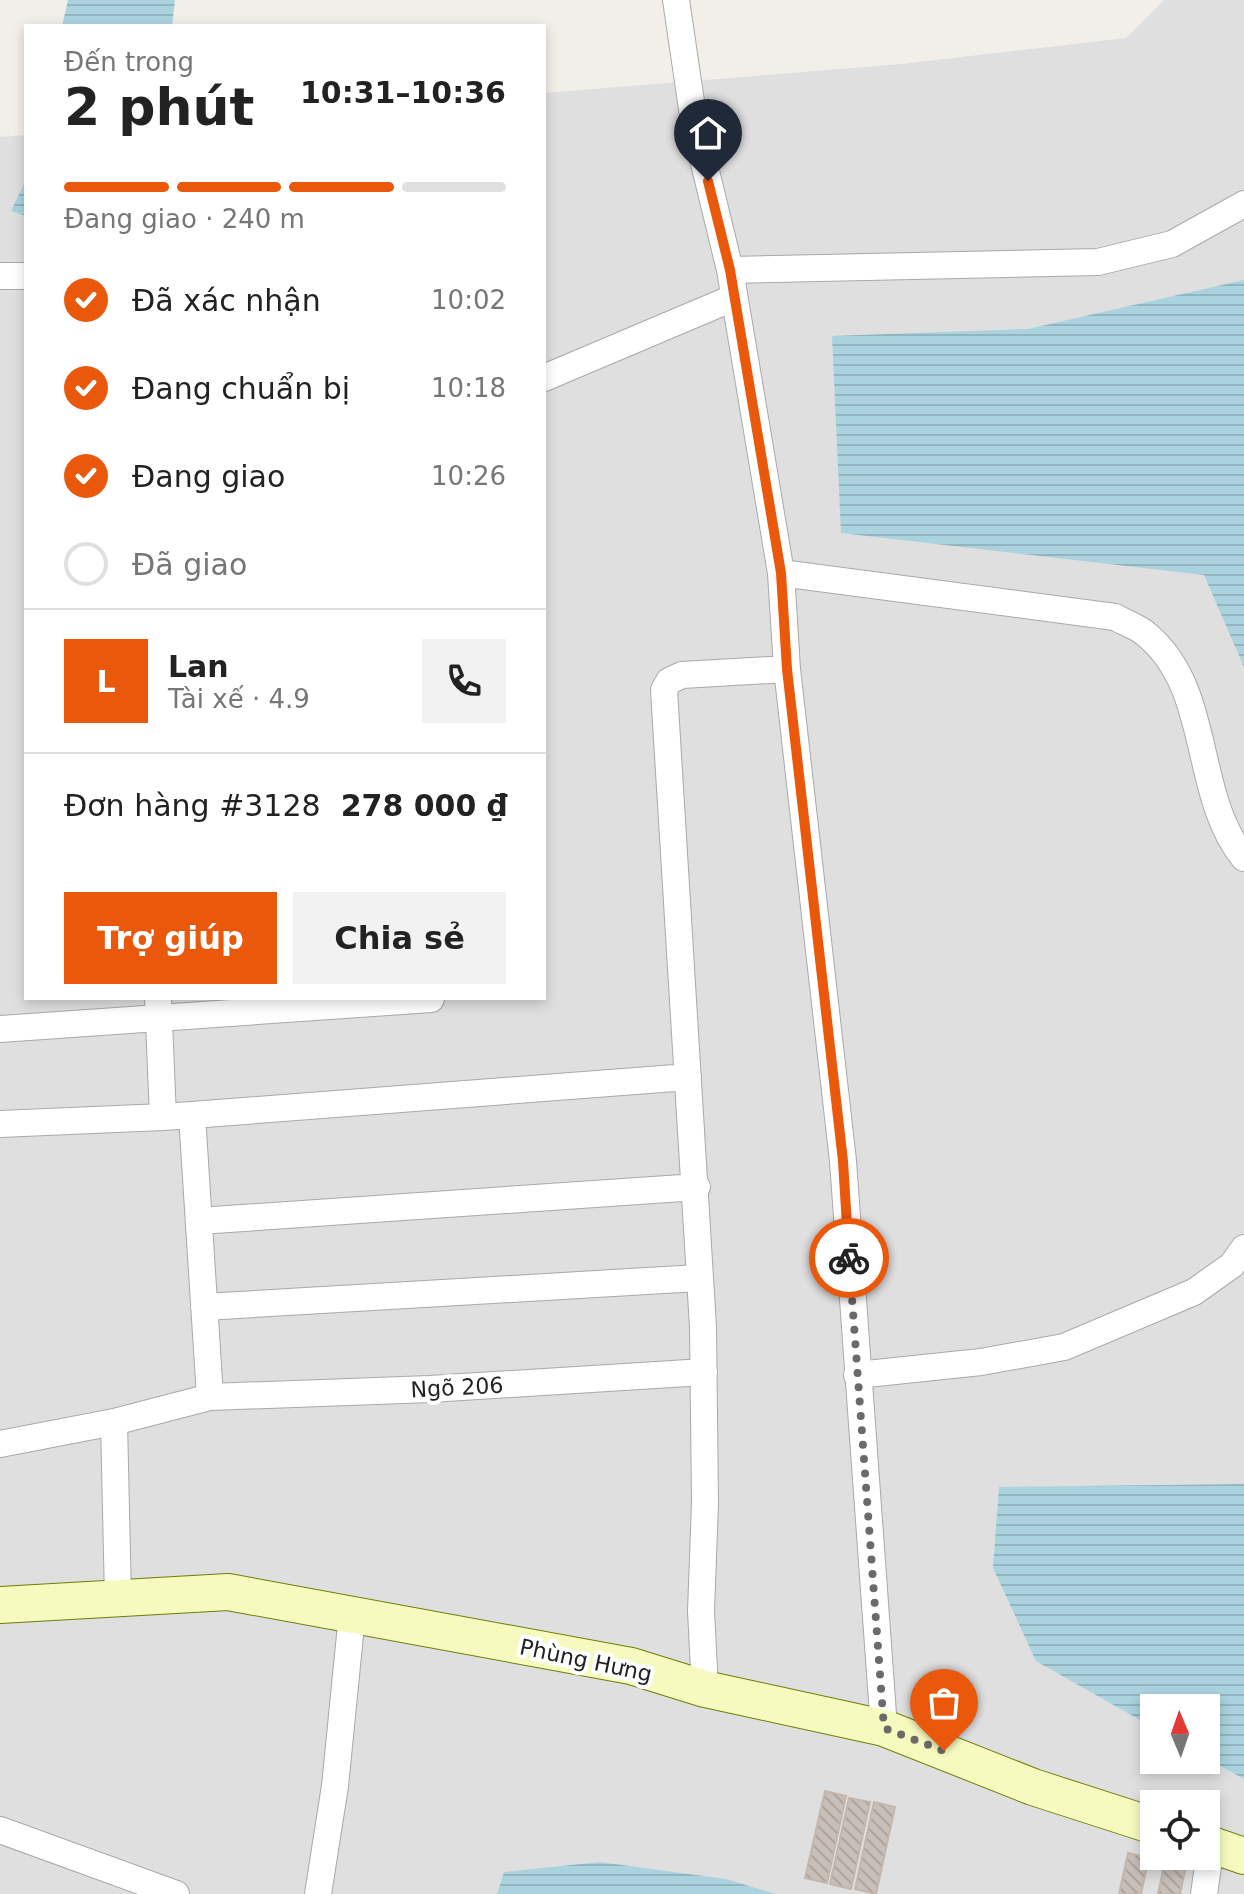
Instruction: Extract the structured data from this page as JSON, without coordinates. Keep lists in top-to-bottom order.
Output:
{
  "streets": {
    "street": ["Ngõ 206", "Phùng Hưng"]
  },
  "north": "top",
  "page": {
    "heading": ["2 phút", "Đến trong", "10:31–10:36"],
    "panel": [
      "Lan",
      "Tài xế · 4.9",
      "Đơn hàng #3128",
      "278 000 ₫"
    ],
    "bar": "Đang giao · 240 m",
    "list": [
      ["Đã xác nhận", "10:02"],
      ["Đang chuẩn bị", "10:18"],
      ["Đang giao", "10:26"],
      "Đã giao"
    ],
    "round": "L",
    "buttons": ["Trợ giúp", "Chia sẻ"]
  }
}
